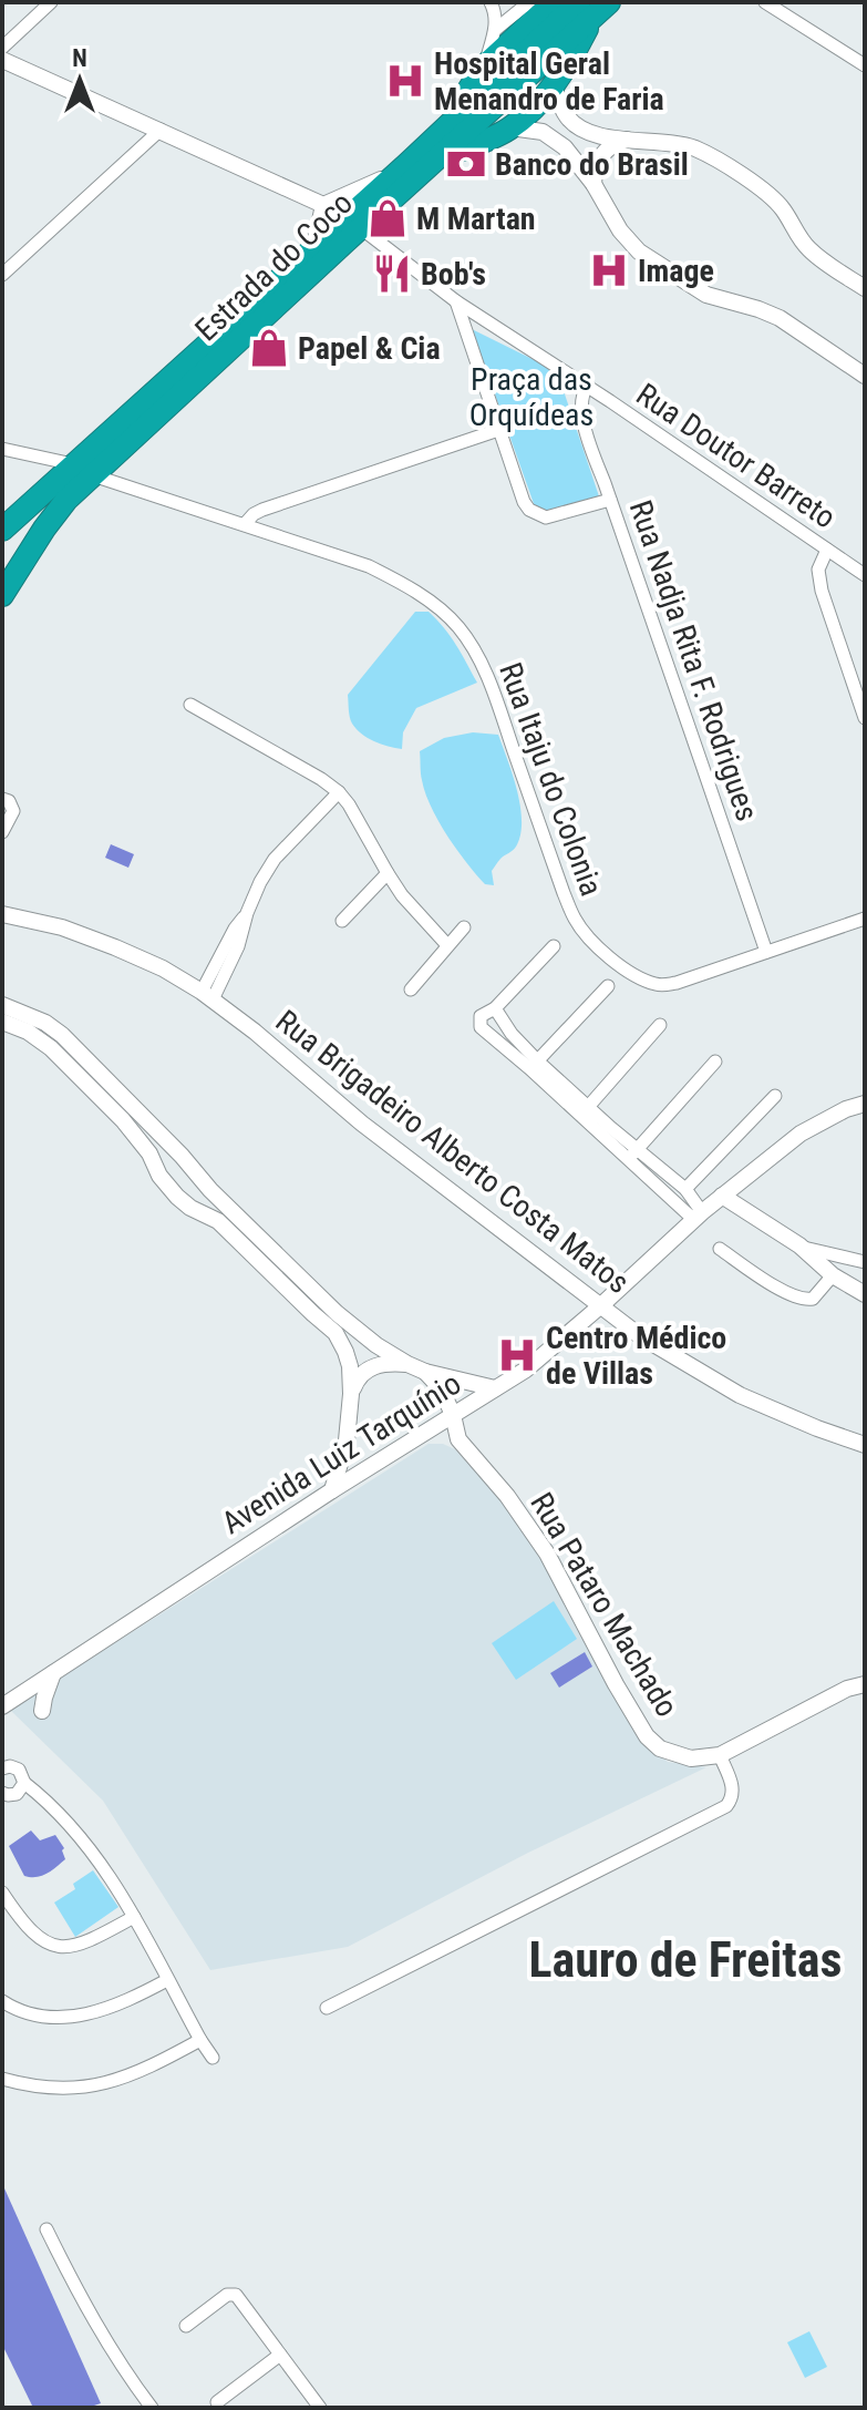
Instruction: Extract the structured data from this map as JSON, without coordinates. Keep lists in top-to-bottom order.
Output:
{
  "streets": {
    "highway": ["Estrada do Coco"],
    "street": [
      "Rua Doutor Barreto",
      "Rua Nadja Rita F. Rodrigues",
      "Rua Itaju do Colonia",
      "Rua Brigadeiro Alberto Costa Matos",
      "Avenida Luiz Tarquínio",
      "Rua Pataro Machado"
    ]
  },
  "crossings": [
    ["Estrada do Coco", "Rua Doutor Barreto"],
    ["Estrada do Coco", "Rua Itaju do Colonia"],
    ["Rua Doutor Barreto", "Rua Nadja Rita F. Rodrigues"],
    ["Rua Nadja Rita F. Rodrigues", "Rua Itaju do Colonia"],
    ["Rua Brigadeiro Alberto Costa Matos", "Avenida Luiz Tarquínio"],
    ["Avenida Luiz Tarquínio", "Rua Pataro Machado"]
  ],
  "districts": ["Lauro de Freitas"],
  "parks": ["Praça das Orquídeas"],
  "places": {
    "hospital": ["Hospital Geral Menandro de Faria", "Image", "Centro Médico de Villas"],
    "bank": ["Banco do Brasil"],
    "shop": ["M Martan", "Papel & Cia"],
    "restaurant": ["Bob's"]
  },
  "north": "top"
}
